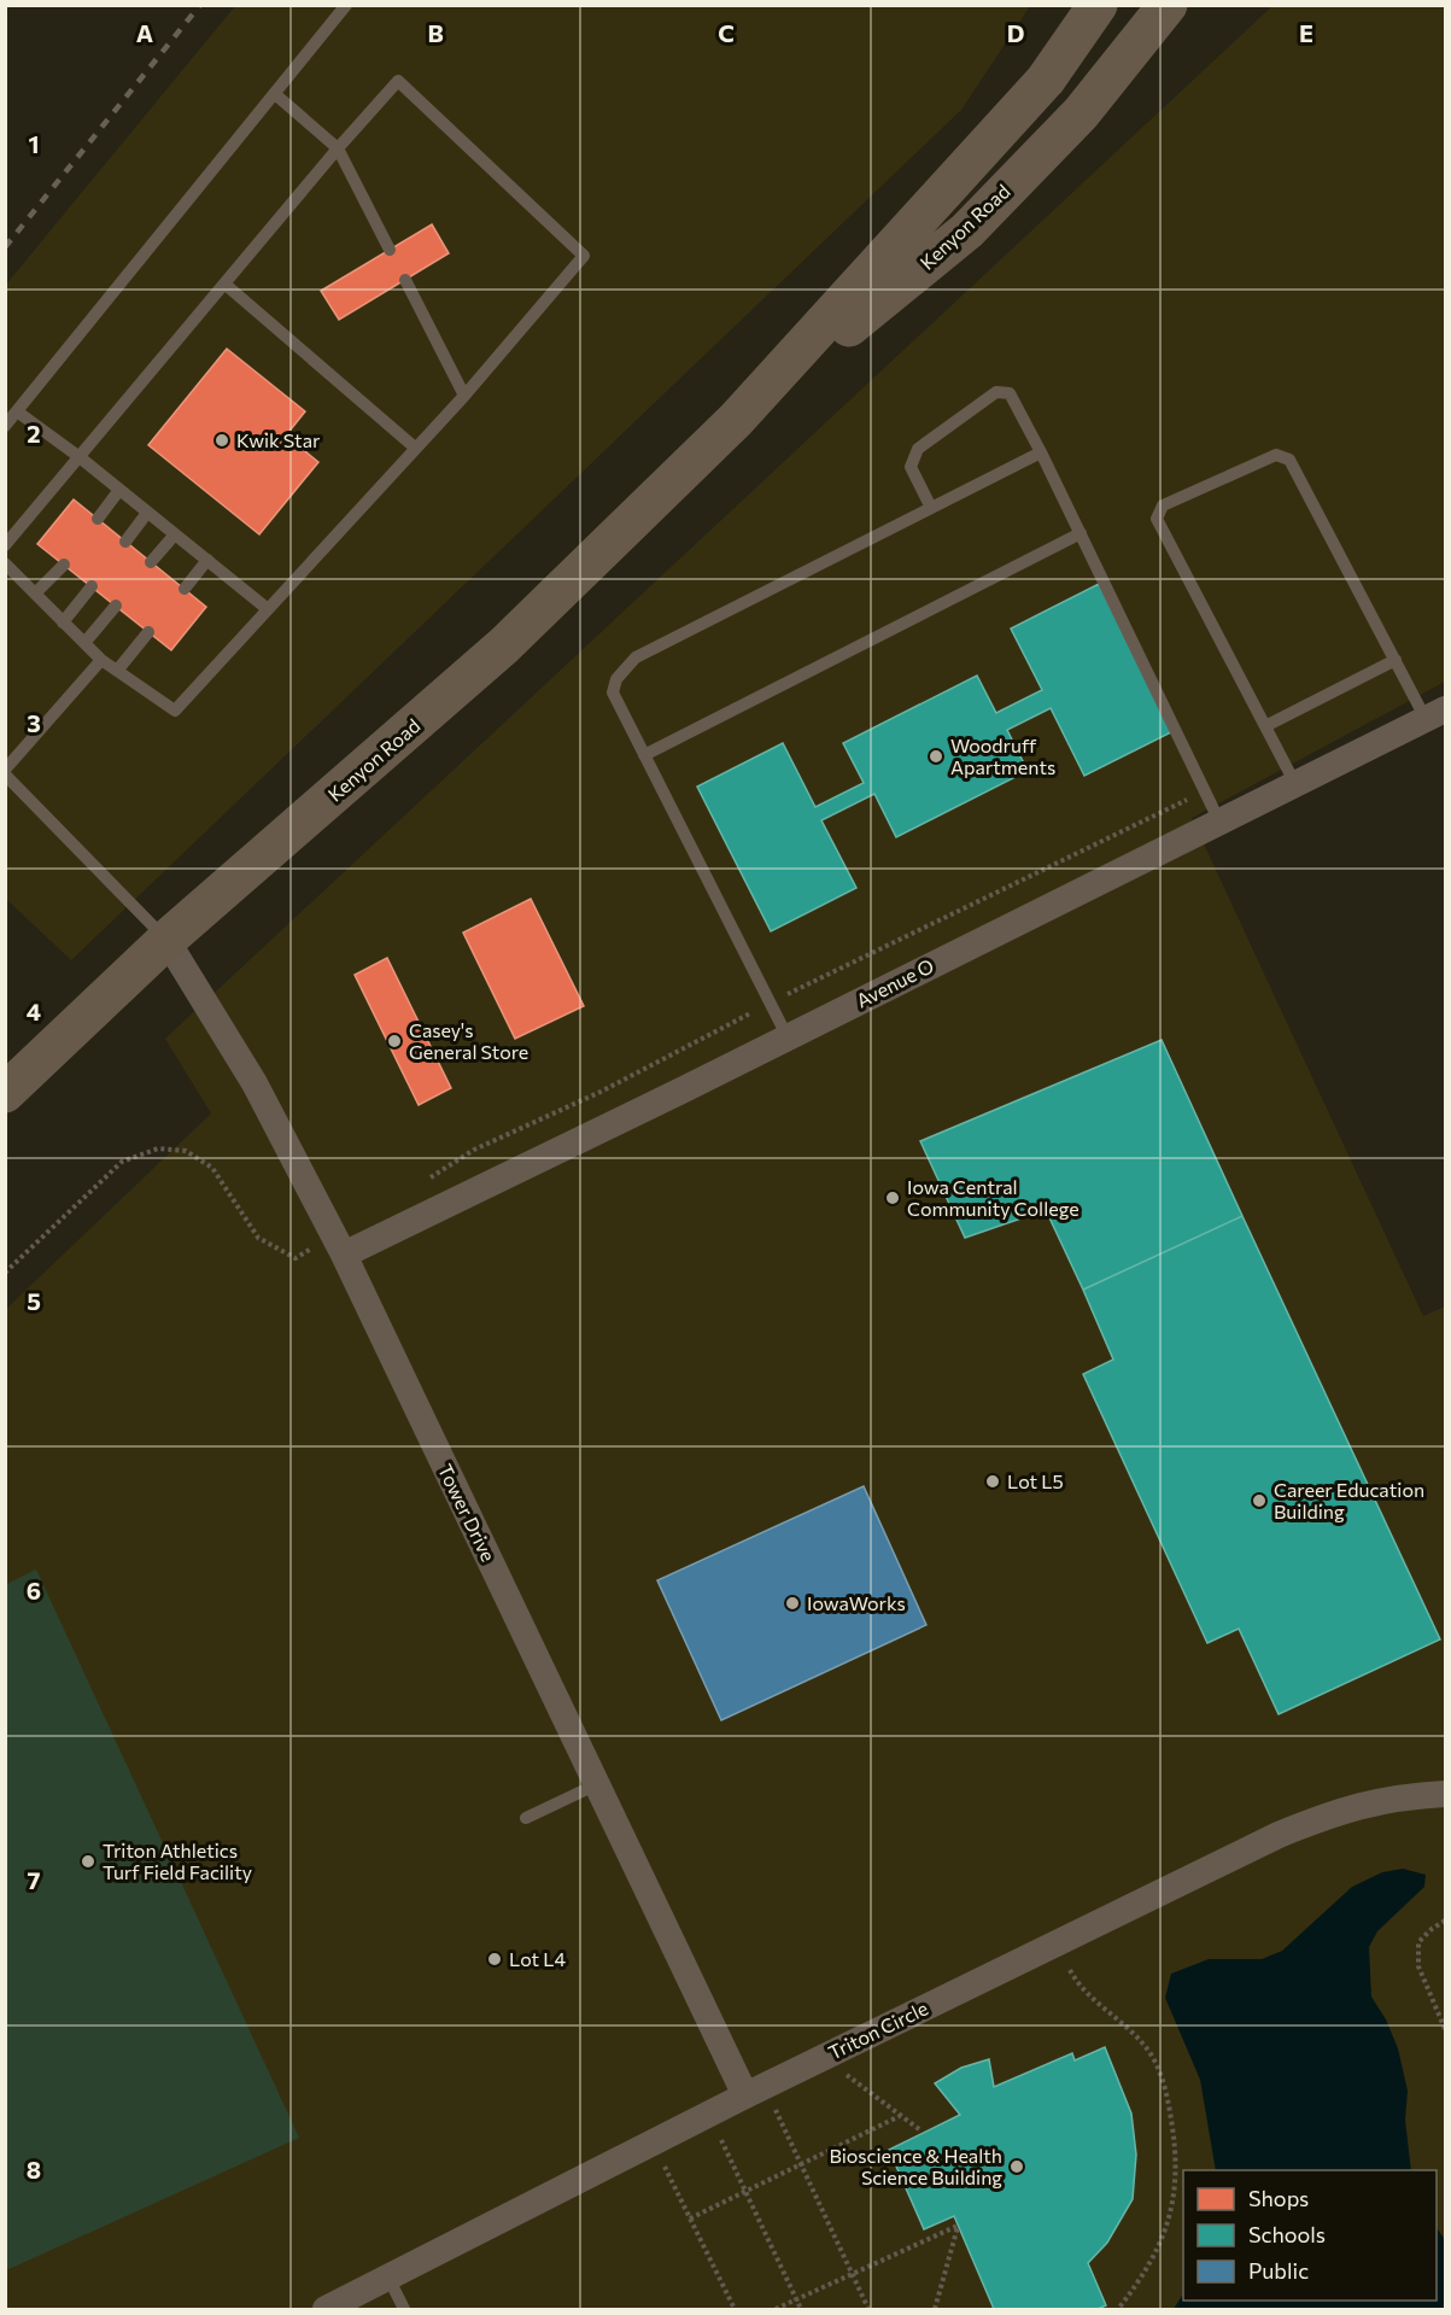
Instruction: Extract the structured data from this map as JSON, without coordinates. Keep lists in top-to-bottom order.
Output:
{
  "streets": {
    "main road": ["Kenyon Road"],
    "street": ["Avenue O", "Tower Drive", "Triton Circle"]
  },
  "crossings": [
    ["Kenyon Road", "Tower Drive"],
    ["Avenue O", "Tower Drive"],
    ["Tower Drive", "Triton Circle"]
  ],
  "places": [
    "Kwik Star",
    "Woodruff Apartments",
    "Casey's General Store",
    "Iowa Central Community College",
    "Lot L5",
    "Career Education Building",
    "IowaWorks",
    "Triton Athletics Turf Field Facility",
    "Lot L4",
    "Bioscience & Health Science Building"
  ],
  "legend": ["Shops", "Schools", "Public"],
  "grid": {
    "columns": [
      "A",
      "B",
      "C",
      "D",
      "E"
    ],
    "rows": [
      "1",
      "2",
      "3",
      "4",
      "5",
      "6",
      "7",
      "8"
    ]
  }
}
